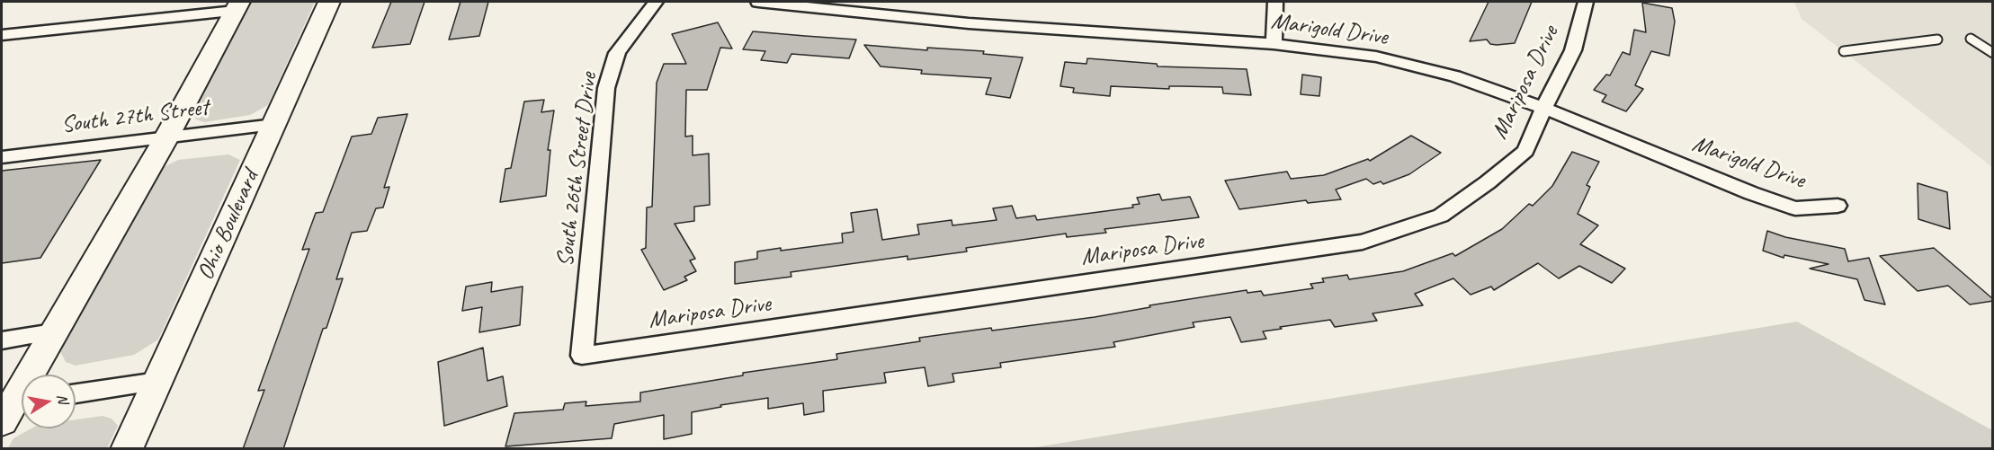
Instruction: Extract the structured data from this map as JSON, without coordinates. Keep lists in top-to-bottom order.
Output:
{
  "streets": {
    "street": [
      "Marigold Drive",
      "Mariposa Drive",
      "South 27th Street",
      "South 26th Street Drive",
      "Ohio Boulevard"
    ]
  },
  "crossings": [
    ["Marigold Drive", "Mariposa Drive"],
    ["Mariposa Drive", "South 26th Street Drive"],
    ["South 27th Street", "Ohio Boulevard"]
  ],
  "north": "right"
}
